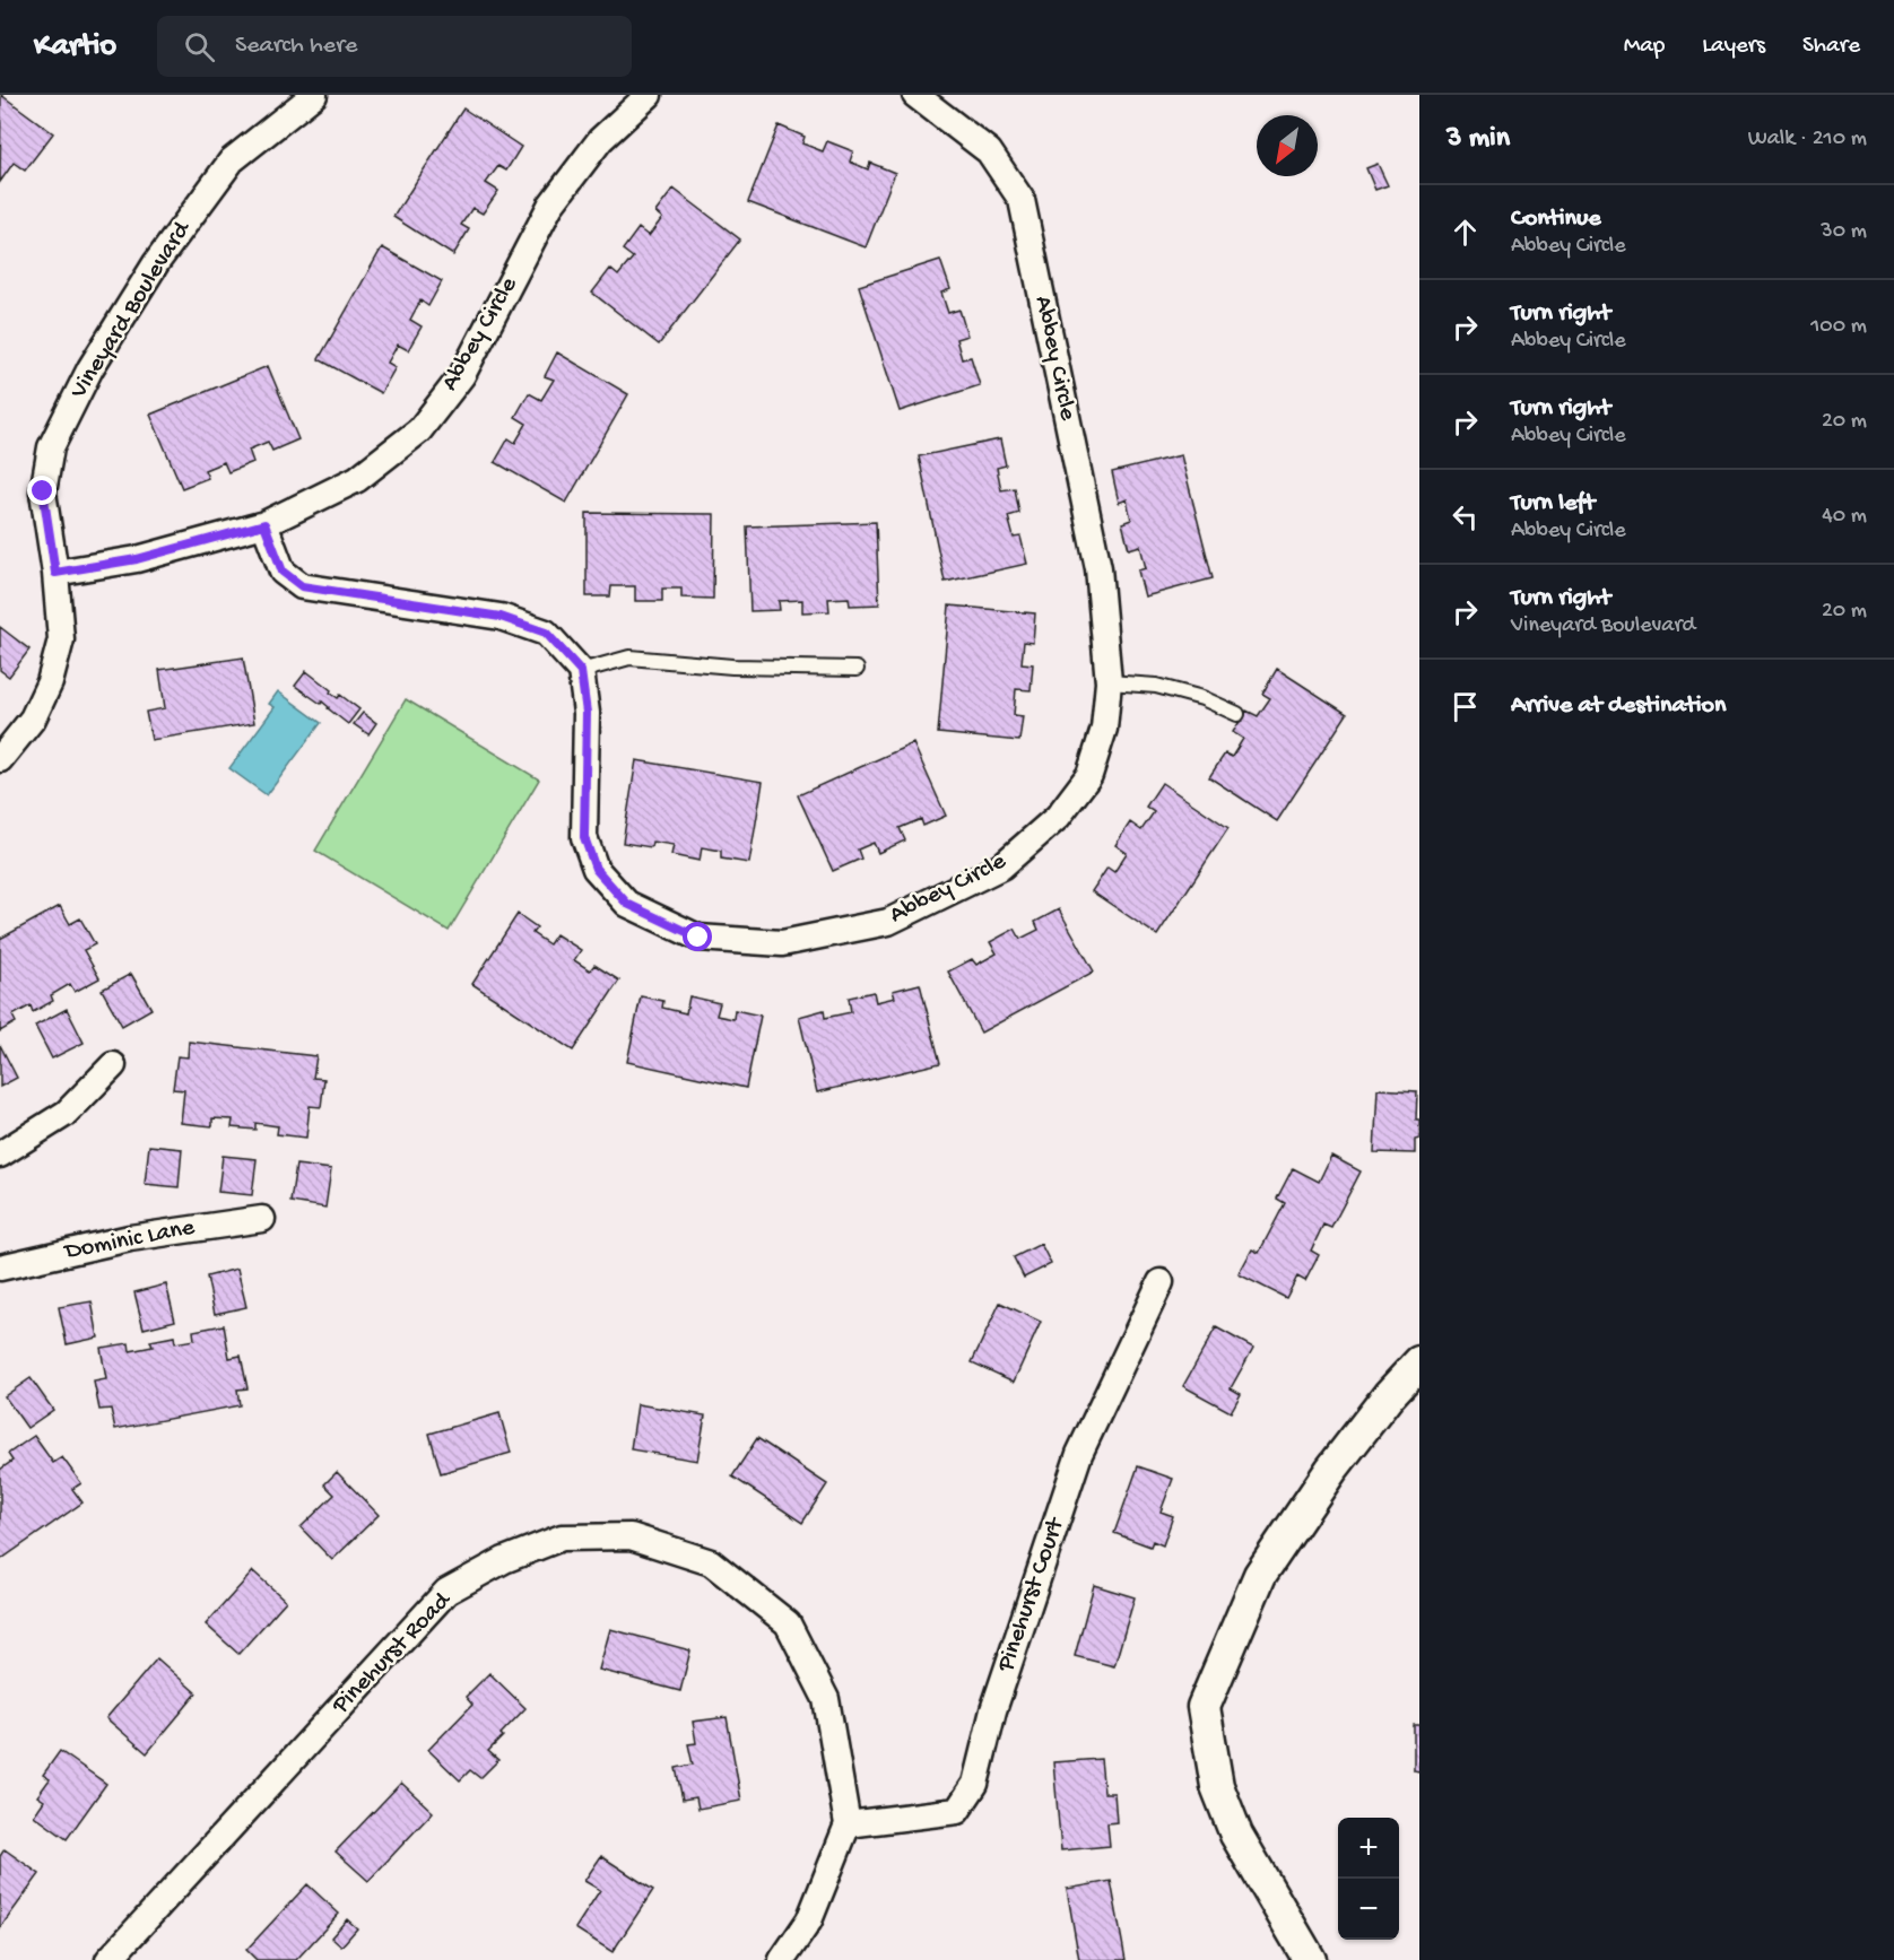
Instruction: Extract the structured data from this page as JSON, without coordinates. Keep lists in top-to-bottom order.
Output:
{
  "streets": {
    "street": [
      "Vineyard Boulevard",
      "Abbey Circle",
      "Dominic Lane",
      "Pinehurst Court",
      "Pinehurst Road"
    ]
  },
  "crossings": [
    ["Vineyard Boulevard", "Abbey Circle"],
    ["Pinehurst Court", "Pinehurst Road"]
  ],
  "north": "bottom left",
  "page": {
    "header": "Kartio",
    "search": "Search here",
    "nav": ["Map", "Layers", "Share"],
    "heading": ["3 min", "Walk · 210 m"],
    "list": [
      ["Continue", "Abbey Circle", "30 m"],
      ["Turn right", "Abbey Circle", "100 m"],
      ["Turn right", "Abbey Circle", "20 m"],
      ["Turn left", "Abbey Circle", "40 m"],
      ["Turn right", "Vineyard Boulevard", "20 m"],
      "Arrive at destination"
    ],
    "map_buttons": ["+", "−"]
  }
}
